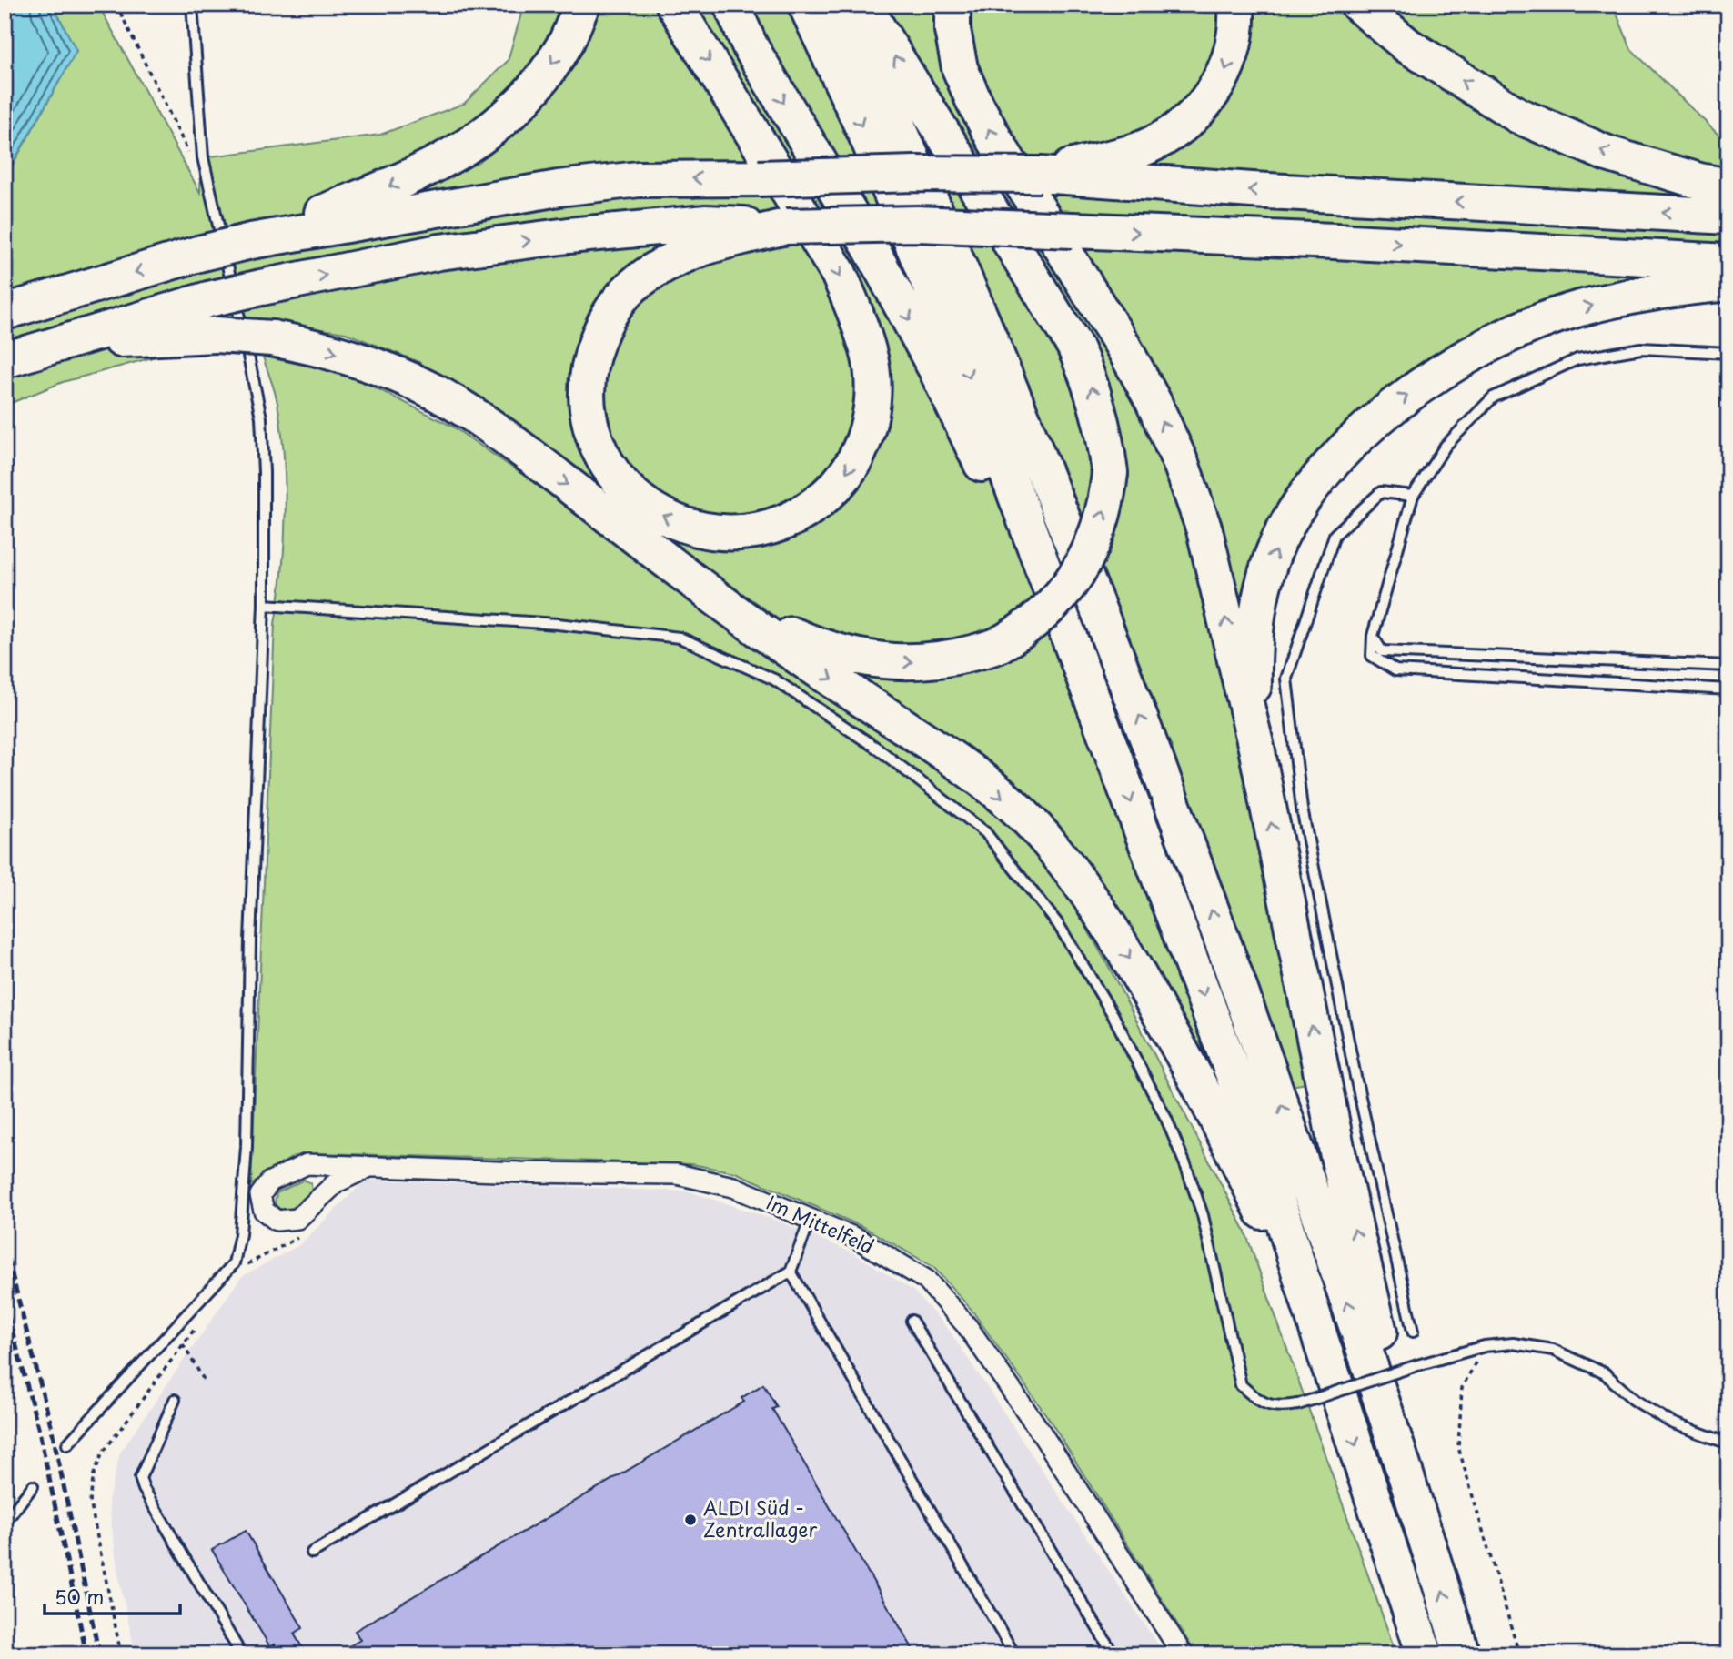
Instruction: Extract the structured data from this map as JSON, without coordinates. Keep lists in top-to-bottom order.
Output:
{
  "streets": {
    "street": ["Im Mittelfeld"]
  },
  "places": ["ALDI Süd - Zentrallager"],
  "scale_bar": "50 m"
}
